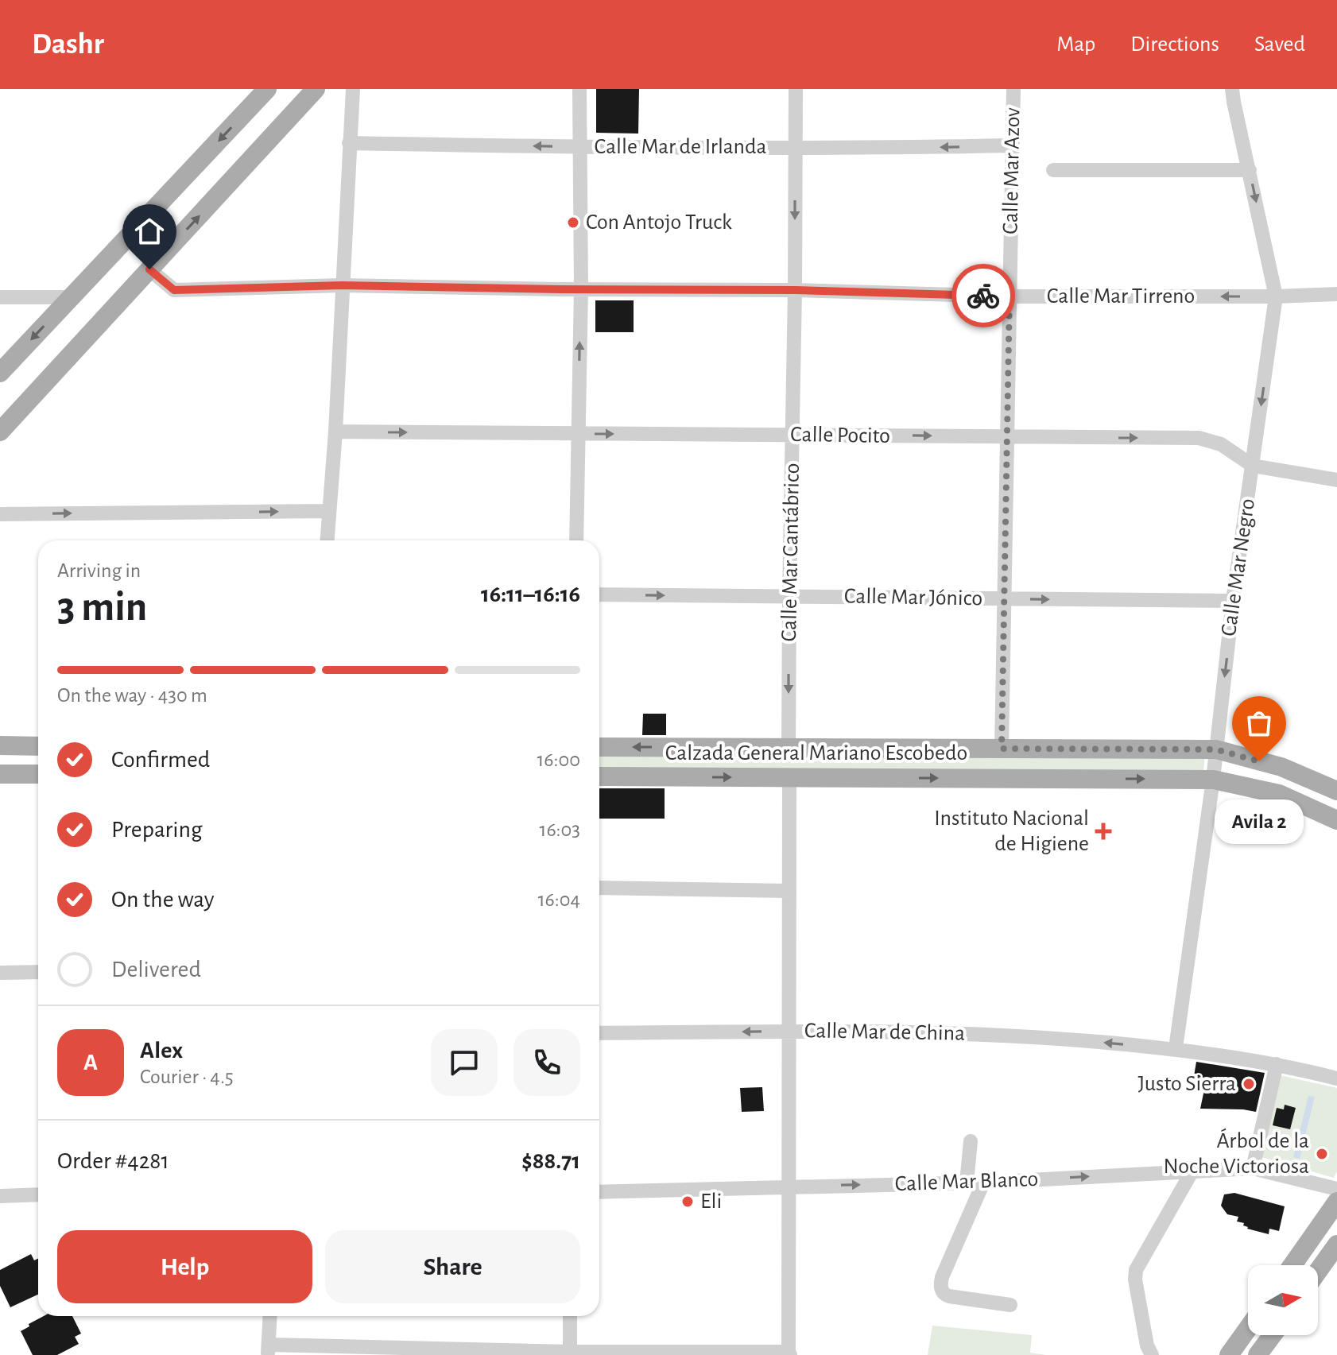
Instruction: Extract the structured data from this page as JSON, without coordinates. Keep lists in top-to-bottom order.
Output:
{
  "streets": {
    "main road": ["Calzada General Mariano Escobedo"],
    "street": [
      "Calle Mar de Irlanda",
      "Calle Mar Azov",
      "Calle Mar Tirreno",
      "Calle Pocito",
      "Calle Mar Cantábrico",
      "Calle Mar Negro",
      "Calle Mar Jónico",
      "Calle Mar de China",
      "Calle Mar Blanco"
    ]
  },
  "crossings": [
    ["Calle Mar de Irlanda", "Calle Mar Azov"],
    ["Calle Mar de Irlanda", "Calle Mar Cantábrico"],
    ["Calle Mar Azov", "Calle Mar Tirreno"],
    ["Calle Mar Azov", "Calle Pocito"],
    ["Calle Mar Azov", "Calle Mar Jónico"],
    ["Calle Mar Azov", "Calzada General Mariano Escobedo"],
    ["Calle Mar Tirreno", "Calle Mar Cantábrico"],
    ["Calle Mar Tirreno", "Calle Mar Negro"],
    ["Calle Pocito", "Calle Mar Cantábrico"],
    ["Calle Pocito", "Calle Mar Negro"],
    ["Calle Mar Cantábrico", "Calle Mar Jónico"],
    ["Calle Mar Cantábrico", "Calzada General Mariano Escobedo"],
    ["Calle Mar Negro", "Calle Mar Jónico"],
    ["Calle Mar Negro", "Calzada General Mariano Escobedo"],
    ["Calle Mar Negro", "Calle Mar de China"]
  ],
  "one_way": [
    "Calle Mar de Irlanda",
    "Calle Pocito",
    "Calle Mar Cantábrico",
    "Calle Mar Negro",
    "Calle Mar Jónico",
    "Calle Mar de China",
    "Calle Mar Blanco"
  ],
  "places": {
    "other": [
      "Con Antojo Truck",
      "Avila 2",
      "Justo Sierra",
      "Árbol de la Noche Victoriosa",
      "Eli"
    ],
    "health": ["Instituto Nacional de Higiene"]
  },
  "north": "right",
  "page": {
    "header": "Dashr",
    "nav": ["Map", "Directions", "Saved"],
    "heading": ["3 min", "Arriving in", "16:11–16:16"],
    "panel": [
      "Alex",
      "Courier · 4.5",
      "Order #4281",
      "$88.71"
    ],
    "bar": "On the way · 430 m",
    "list": [
      ["Confirmed", "16:00"],
      ["Preparing", "16:03"],
      ["On the way", "16:04"],
      "Delivered"
    ],
    "bubble": "Avila 2",
    "round": "A",
    "buttons": ["Help", "Share"]
  }
}
